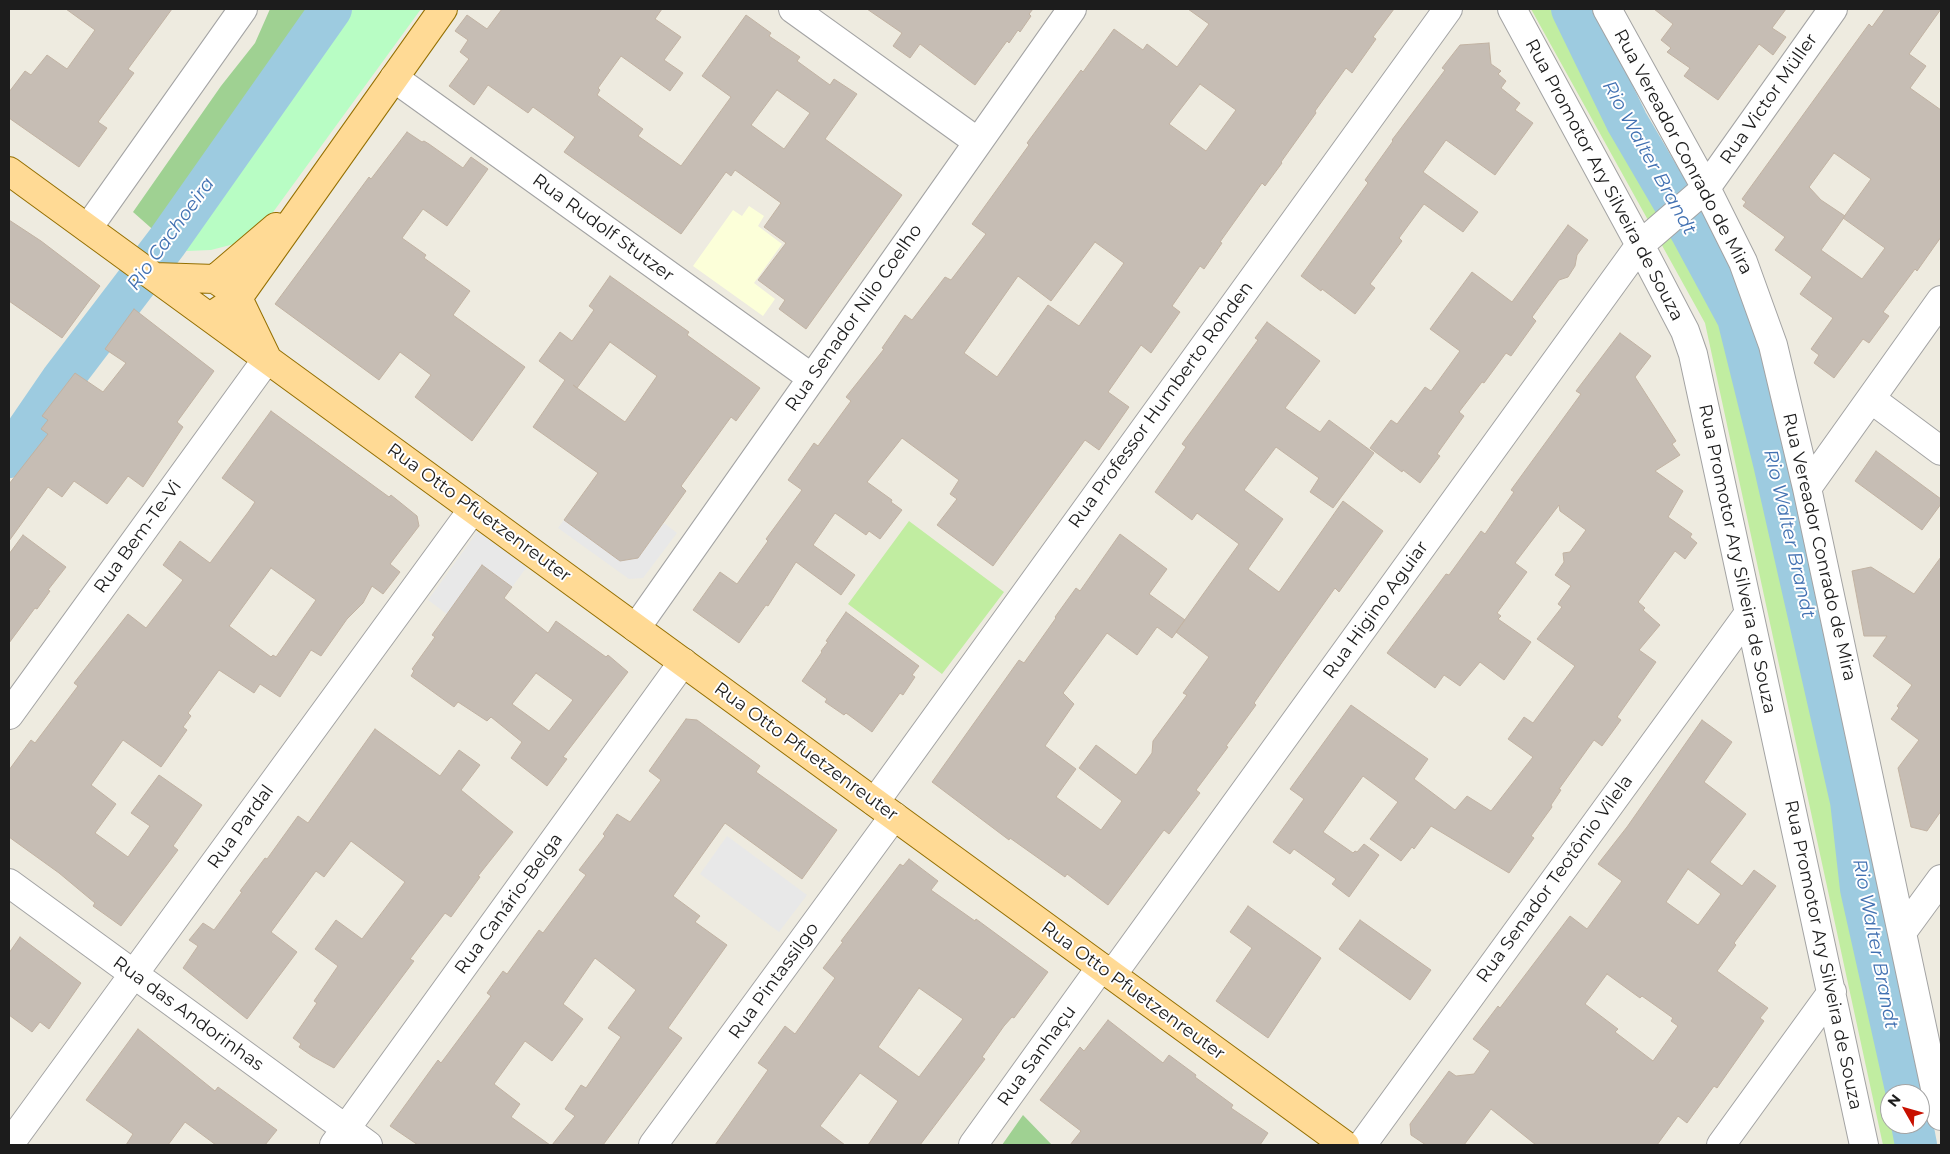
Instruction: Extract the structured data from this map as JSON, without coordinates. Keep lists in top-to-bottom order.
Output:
{
  "streets": {
    "main road": ["Rua Otto Pfuetzenreuter"],
    "street": [
      "Rua Victor Müller",
      "Rua Vereador Conrado de Mira",
      "Rua Promotor Ary Silveira de Souza",
      "Rua Rudolf Stutzer",
      "Rua Senador Nilo Coelho",
      "Rua Professor Humberto Rohden",
      "Rua Bem-Te-Vi",
      "Rua Higino Aguiar",
      "Rua Pardal",
      "Rua Senador Teotônio Vilela",
      "Rua Canário-Belga",
      "Rua Pintassilgo",
      "Rua das Andorinhas",
      "Rua Sanhaçu"
    ]
  },
  "crossings": [
    ["Rua Victor Müller", "Rua Vereador Conrado de Mira"],
    ["Rua Victor Müller", "Rua Promotor Ary Silveira de Souza"],
    ["Rua Victor Müller", "Rua Higino Aguiar"],
    ["Rua Promotor Ary Silveira de Souza", "Rua Higino Aguiar"],
    ["Rua Promotor Ary Silveira de Souza", "Rua Senador Teotônio Vilela"],
    ["Rua Rudolf Stutzer", "Rua Senador Nilo Coelho"],
    ["Rua Senador Nilo Coelho", "Rua Otto Pfuetzenreuter"],
    ["Rua Professor Humberto Rohden", "Rua Otto Pfuetzenreuter"],
    ["Rua Professor Humberto Rohden", "Rua Pintassilgo"],
    ["Rua Otto Pfuetzenreuter", "Rua Bem-Te-Vi"],
    ["Rua Otto Pfuetzenreuter", "Rua Higino Aguiar"],
    ["Rua Otto Pfuetzenreuter", "Rua Pardal"],
    ["Rua Otto Pfuetzenreuter", "Rua Canário-Belga"],
    ["Rua Otto Pfuetzenreuter", "Rua Pintassilgo"],
    ["Rua Otto Pfuetzenreuter", "Rua Sanhaçu"],
    ["Rua Higino Aguiar", "Rua Sanhaçu"],
    ["Rua Pardal", "Rua das Andorinhas"],
    ["Rua Canário-Belga", "Rua das Andorinhas"]
  ],
  "water": ["Rio Walter Brandt", "Rio Cachoeira"],
  "north": "top left"
}
